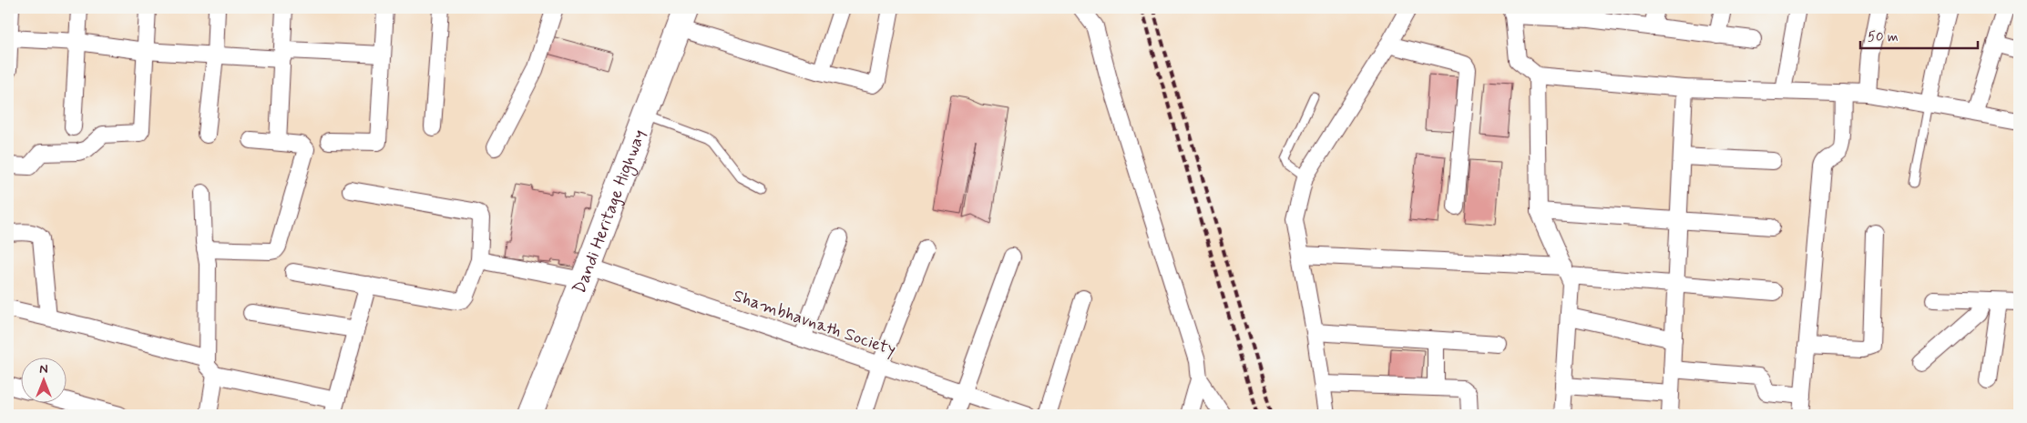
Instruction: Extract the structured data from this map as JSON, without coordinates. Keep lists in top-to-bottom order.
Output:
{
  "streets": {
    "highway": ["Dandi Heritage Highway"],
    "street": ["Shambhavnath Society"]
  },
  "crossings": [
    ["Dandi Heritage Highway", "Shambhavnath Society"]
  ],
  "scale_bar": "50 m",
  "north": "top"
}
